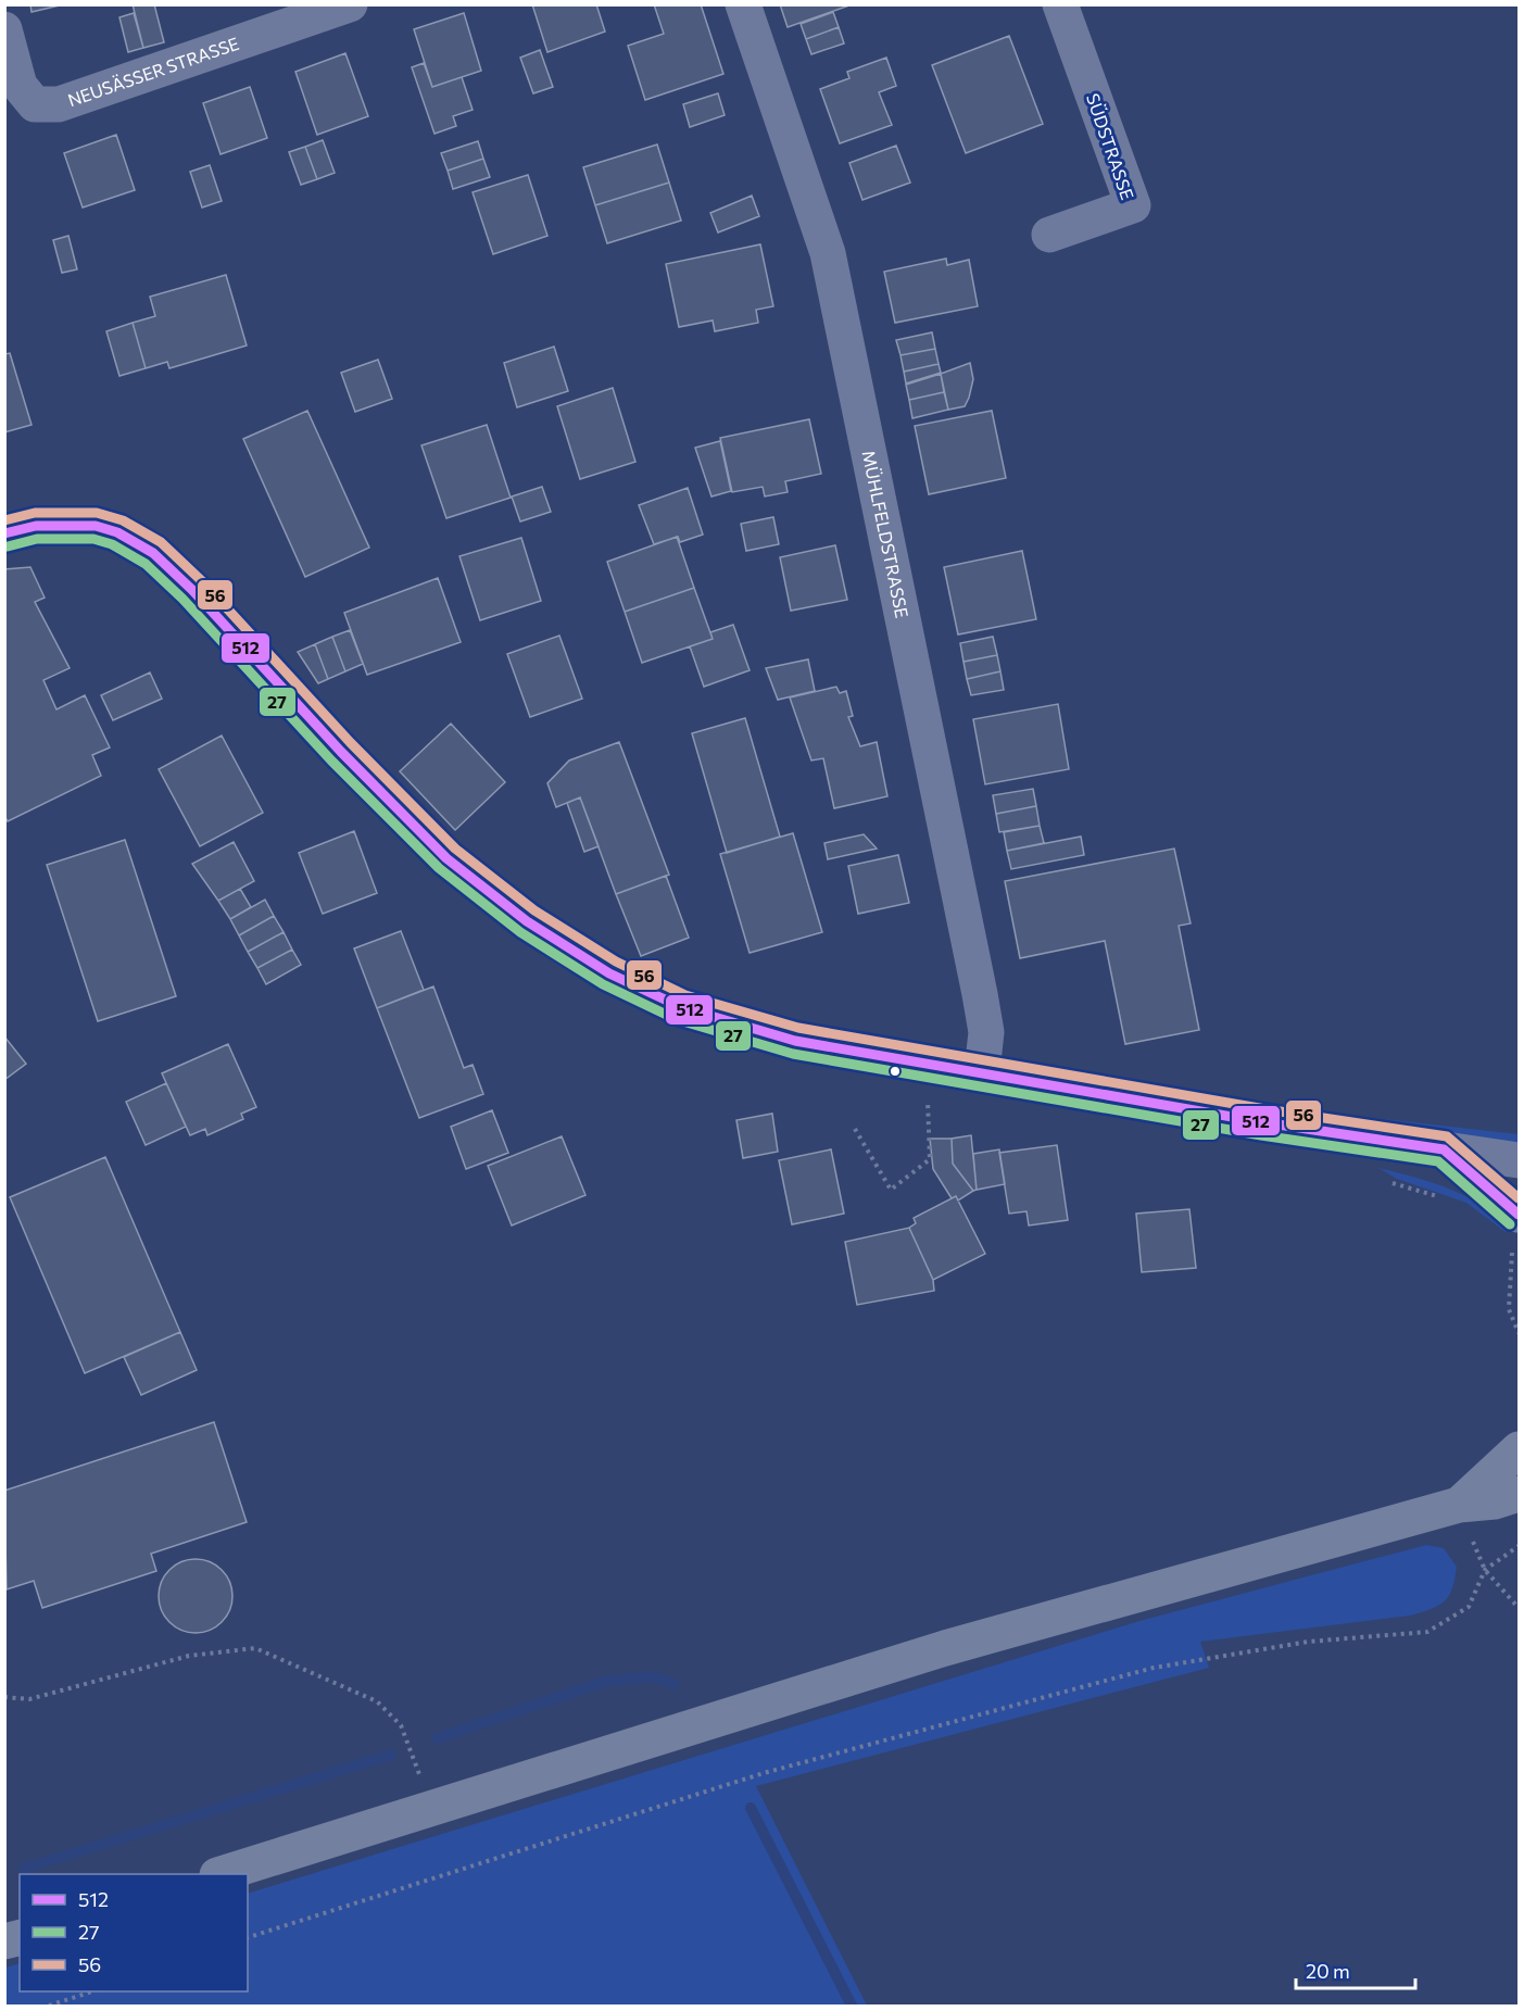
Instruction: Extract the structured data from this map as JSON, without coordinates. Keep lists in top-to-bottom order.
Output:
{
  "streets": {
    "street": ["NEUSÄSSER STRASSE", "SÜDSTRASSE", "MÜHLFELDSTRASSE"]
  },
  "lines": ["transit line 56", "transit line 512", "transit line 27"],
  "legend": ["512", "27", "56"],
  "scale_bar": "20 m"
}
